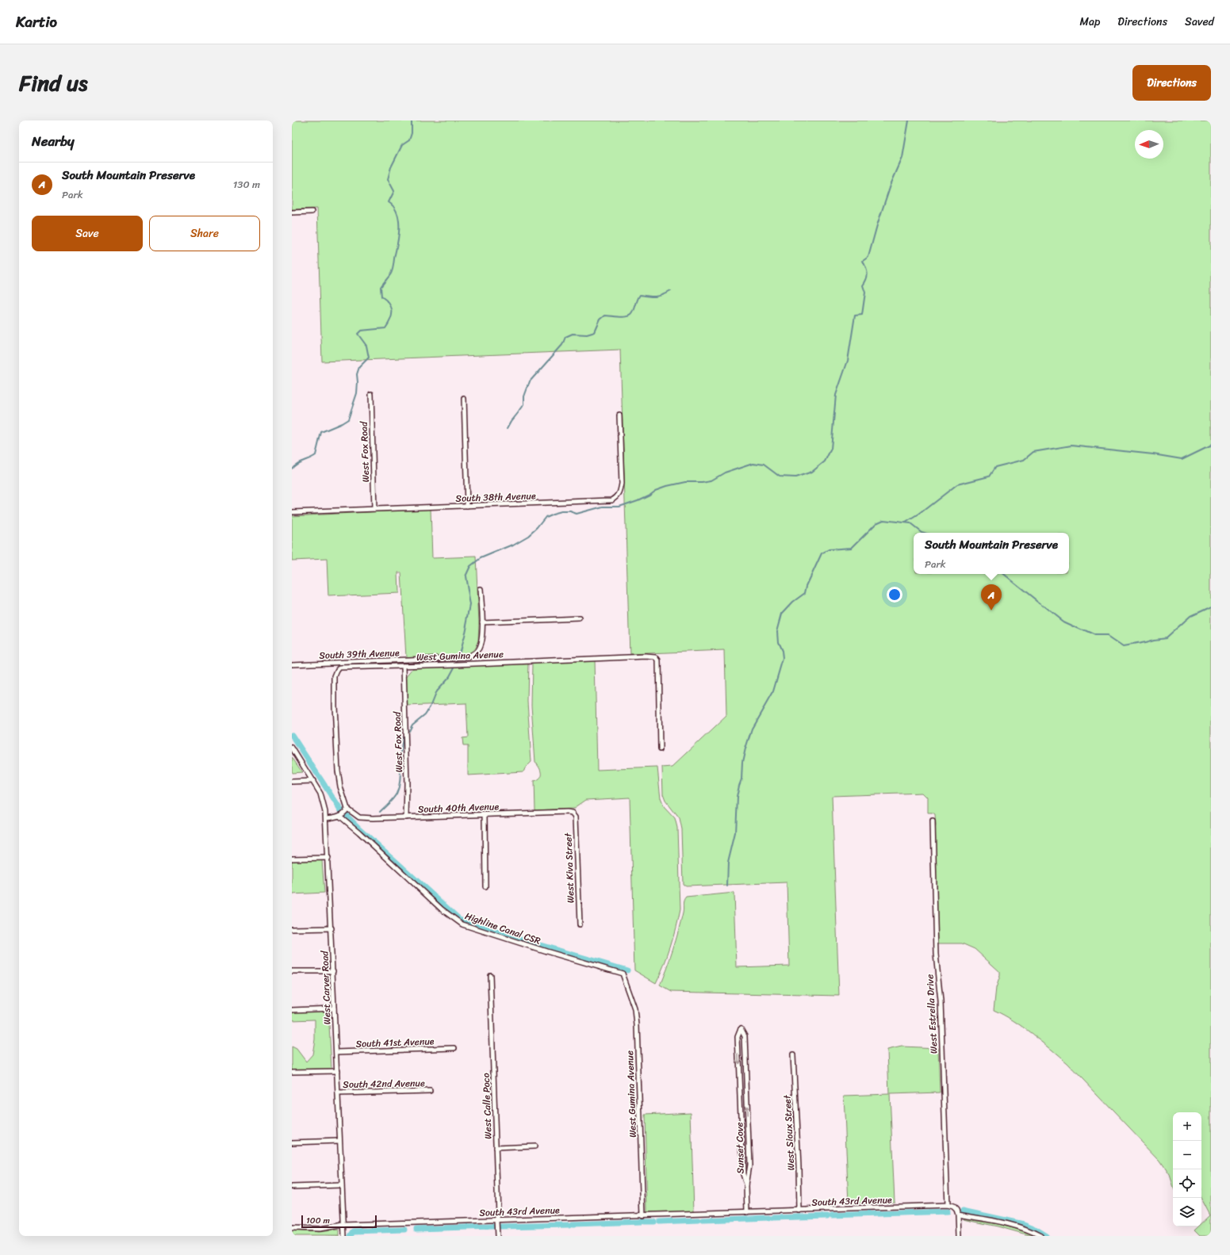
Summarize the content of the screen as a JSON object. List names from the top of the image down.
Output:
{
  "streets": {
    "street": [
      "West Fox Road",
      "South 38th Avenue",
      "South 39th Avenue",
      "West Gumina Avenue",
      "South 40th Avenue",
      "West Kiva Street",
      "Highline Canal CSR",
      "West Carver Road",
      "West Estrella Drive",
      "South 41st Avenue",
      "South 42nd Avenue",
      "West Calle Poco",
      "West Sioux Street",
      "Sunset Cove",
      "South 43rd Avenue"
    ]
  },
  "crossings": [
    ["West Fox Road", "South 38th Avenue"],
    ["West Fox Road", "West Gumina Avenue"],
    ["West Fox Road", "South 40th Avenue"],
    ["West Gumina Avenue", "South 40th Avenue"],
    ["West Gumina Avenue", "Highline Canal CSR"],
    ["West Gumina Avenue", "South 43rd Avenue"],
    ["South 40th Avenue", "West Kiva Street"],
    ["West Carver Road", "South 41st Avenue"],
    ["West Carver Road", "South 42nd Avenue"],
    ["West Carver Road", "South 43rd Avenue"],
    ["West Estrella Drive", "South 43rd Avenue"],
    ["West Calle Poco", "South 43rd Avenue"],
    ["West Sioux Street", "South 43rd Avenue"]
  ],
  "scale_bar": "100 m",
  "north": "left",
  "page": {
    "header": "Kartio",
    "nav": ["Map", "Directions", "Saved"],
    "title": "Find us",
    "buttons": [
      "Directions",
      ["Save", "Share"]
    ],
    "heading": "Nearby",
    "list": [
      {
        "mark": "A",
        "name": "South Mountain Preserve",
        "note": "Park",
        "value": "130 m"
      }
    ],
    "popup": ["South Mountain Preserve", "Park"],
    "pins": "A",
    "map_buttons": ["+", "−"],
    "scale": "100 m"
  }
}
